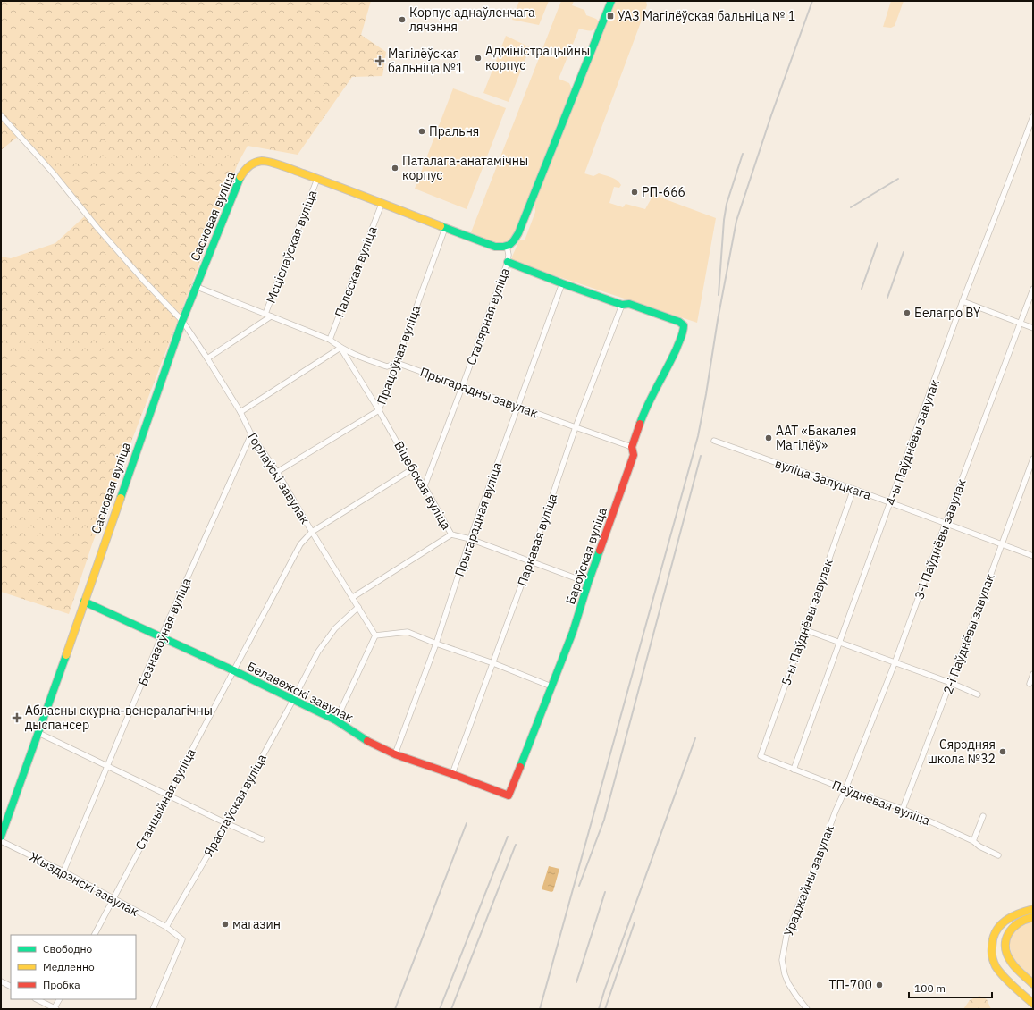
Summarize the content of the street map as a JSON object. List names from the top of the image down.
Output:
{
  "streets": {
    "main road": ["Сасновая вуліца", "Бароўская вуліца", "Белавежскі завулак"],
    "street": [
      "Мсціслаўская вуліца",
      "Палеская вуліца",
      "Сталярная вуліца",
      "Працоўная вуліца",
      "Прыгарадны завулак",
      "4-ы Паўднёвы завулак",
      "Горлаўскі завулак",
      "вуліца Залуцкага",
      "Віцебская вуліца",
      "Прыгарадная вуліца",
      "3-і Паўднёвы завулак",
      "Паркавая вуліца",
      "5-ы Паўднёвы завулак",
      "Безназоўная вуліца",
      "2-і Паўднёвы завулак",
      "Станцыйная вуліца",
      "Паўднёвая вуліца",
      "Яраслаўская вуліца",
      "Ураджайны завулак",
      "Жыздрэнскі завулак"
    ]
  },
  "crossings": [
    ["Сасновая вуліца", "Мсціслаўская вуліца"],
    ["Сасновая вуліца", "Горлаўскі завулак"],
    ["Сасновая вуліца", "Белавежскі завулак"],
    ["Палеская вуліца", "Прыгарадны завулак"],
    ["Сталярная вуліца", "Прыгарадны завулак"],
    ["Сталярная вуліца", "Віцебская вуліца"],
    ["Працоўная вуліца", "Прыгарадны завулак"],
    ["Працоўная вуліца", "Горлаўскі завулак"],
    ["Працоўная вуліца", "Віцебская вуліца"],
    ["Прыгарадны завулак", "Віцебская вуліца"],
    ["Прыгарадны завулак", "Прыгарадная вуліца"],
    ["Прыгарадны завулак", "Паркавая вуліца"],
    ["Прыгарадны завулак", "Бароўская вуліца"],
    ["4-ы Паўднёвы завулак", "вуліца Залуцкага"],
    ["4-ы Паўднёвы завулак", "Паўднёвая вуліца"],
    ["Горлаўскі завулак", "Безназоўная вуліца"],
    ["Горлаўскі завулак", "Станцыйная вуліца"],
    ["Горлаўскі завулак", "Яраслаўская вуліца"],
    ["вуліца Залуцкага", "3-і Паўднёвы завулак"],
    ["вуліца Залуцкага", "5-ы Паўднёвы завулак"],
    ["вуліца Залуцкага", "2-і Паўднёвы завулак"],
    ["Віцебская вуліца", "Прыгарадная вуліца"],
    ["Віцебская вуліца", "Паркавая вуліца"],
    ["Віцебская вуліца", "Бароўская вуліца"],
    ["Прыгарадная вуліца", "Белавежскі завулак"],
    ["3-і Паўднёвы завулак", "Паўднёвая вуліца"],
    ["3-і Паўднёвы завулак", "Ураджайны завулак"],
    ["Паркавая вуліца", "Бароўская вуліца"],
    ["Паркавая вуліца", "Белавежскі завулак"],
    ["Бароўская вуліца", "Белавежскі завулак"],
    ["5-ы Паўднёвы завулак", "Паўднёвая вуліца"],
    ["Безназоўная вуліца", "Белавежскі завулак"],
    ["Безназоўная вуліца", "Жыздрэнскі завулак"],
    ["2-і Паўднёвы завулак", "Паўднёвая вуліца"],
    ["Белавежскі завулак", "Станцыйная вуліца"],
    ["Белавежскі завулак", "Яраслаўская вуліца"],
    ["Станцыйная вуліца", "Жыздрэнскі завулак"],
    ["Паўднёвая вуліца", "Ураджайны завулак"],
    ["Яраслаўская вуліца", "Жыздрэнскі завулак"]
  ],
  "places": {
    "transit": ["УАЗ Магілёўская бальніца № 1"],
    "other": [
      "Корпус аднаўленчага лячэння",
      "Адміністрацыйны корпус",
      "Пральня",
      "Паталага-анатамічны корпус",
      "РП-666",
      "Белагро BY",
      "ААТ «Бакалея Магілёў»",
      "Сярэдняя школа №32",
      "магазин",
      "ТП-700"
    ],
    "health": ["Магілёўская бальніца №1", "Абласны скурна-венералагічны дыспансер"]
  },
  "legend": ["Свободно", "Медленно", "Пробка"],
  "scale_bar": "100 m"
}
